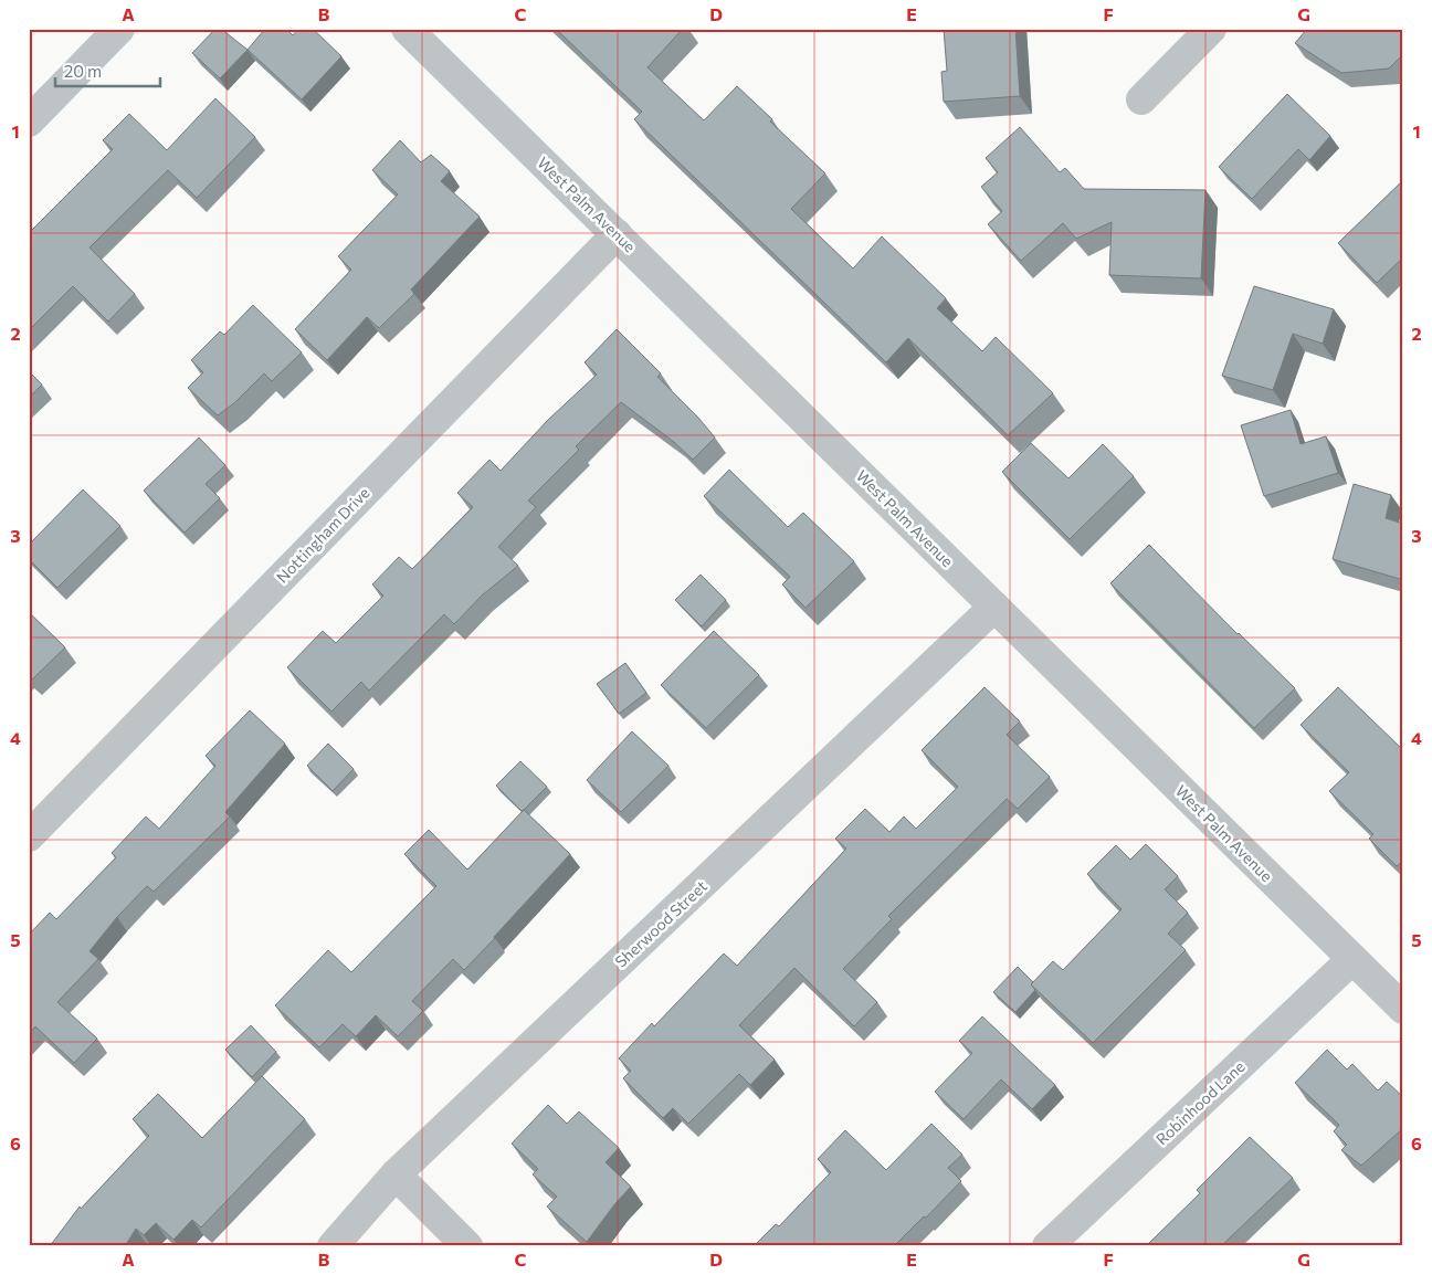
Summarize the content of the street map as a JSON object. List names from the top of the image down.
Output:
{
  "streets": {
    "street": [
      "West Palm Avenue",
      "Nottingham Drive",
      "Sherwood Street",
      "Robinhood Lane"
    ]
  },
  "crossings": [
    ["West Palm Avenue", "Nottingham Drive"],
    ["West Palm Avenue", "Sherwood Street"],
    ["West Palm Avenue", "Robinhood Lane"]
  ],
  "scale_bar": "20 m",
  "grid": {
    "columns": [
      "A",
      "B",
      "C",
      "D",
      "E",
      "F",
      "G"
    ],
    "rows": [
      "1",
      "2",
      "3",
      "4",
      "5",
      "6"
    ]
  }
}
